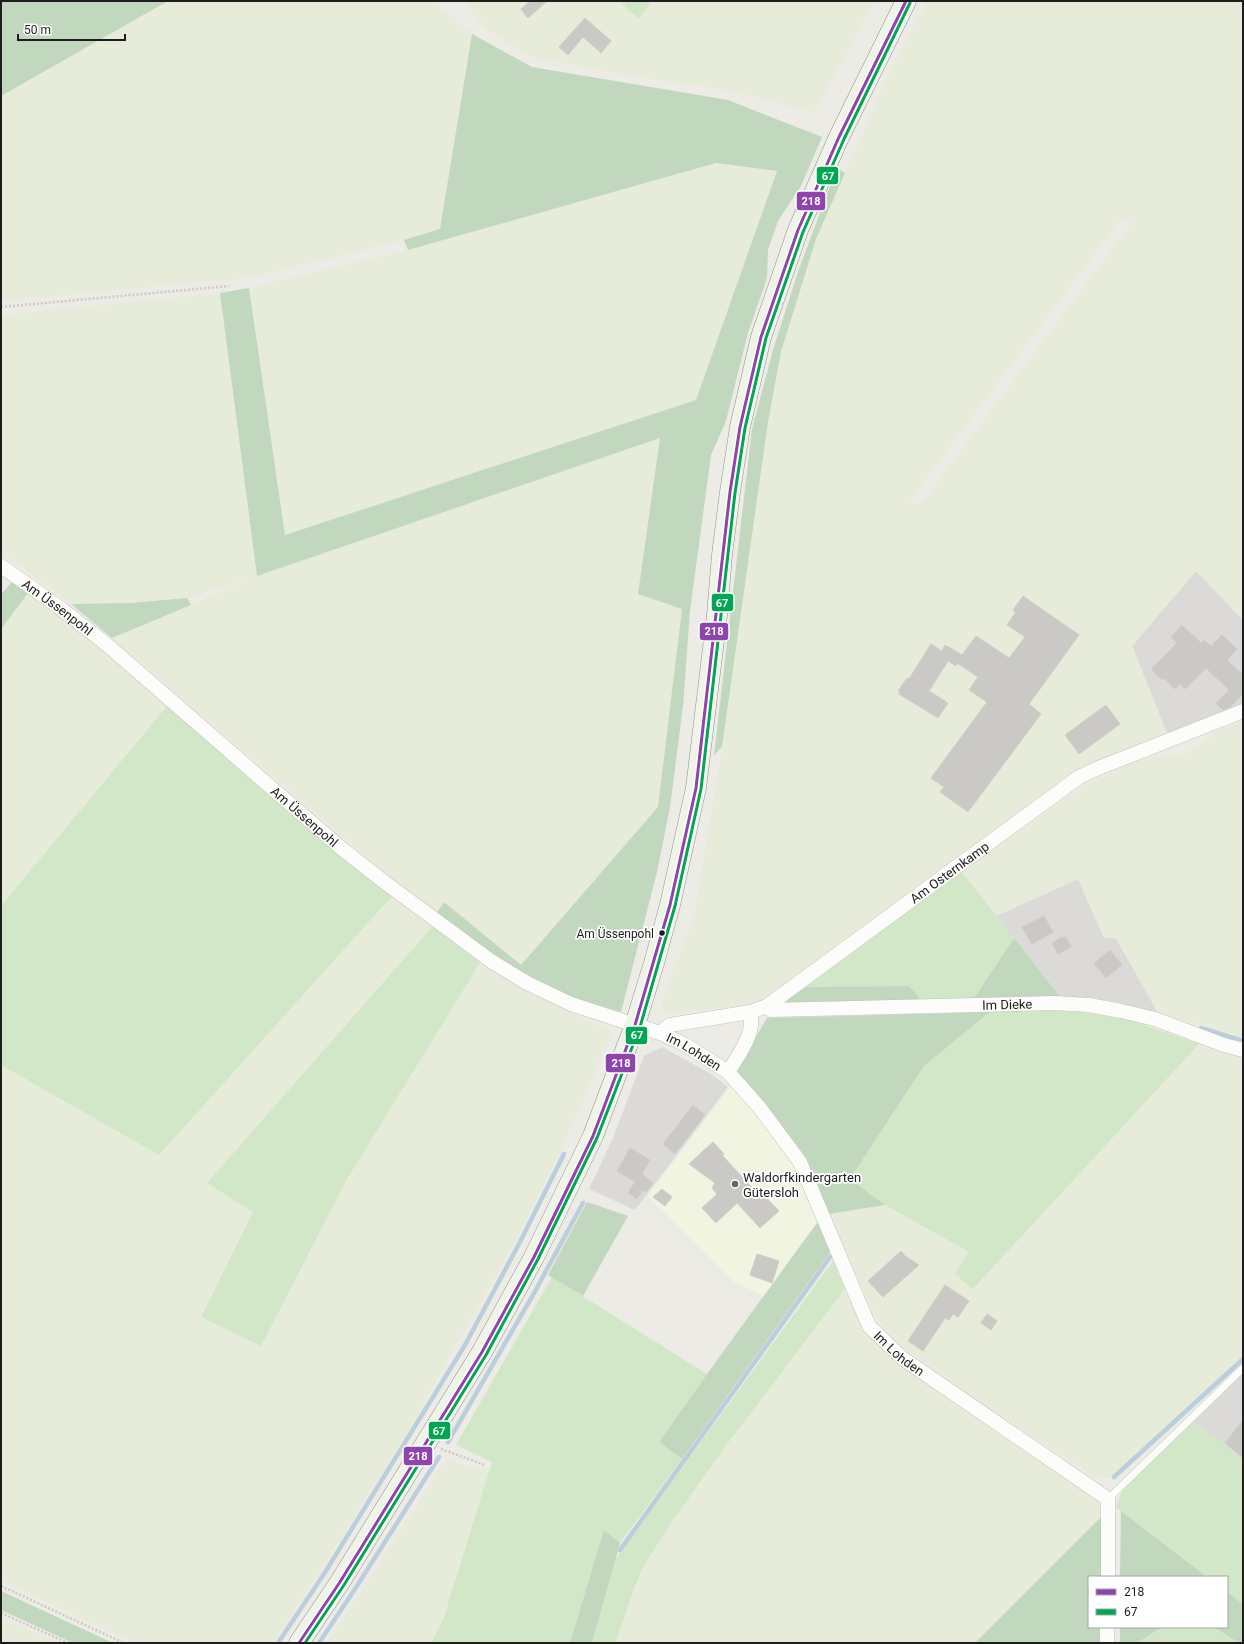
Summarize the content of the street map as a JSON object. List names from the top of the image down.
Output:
{
  "streets": {
    "street": [
      "Am Üssenpohl",
      "Am Osternkamp",
      "Im Dieke",
      "Im Lohden"
    ]
  },
  "crossings": [
    ["Am Üssenpohl", "Im Lohden"],
    ["Am Osternkamp", "Im Dieke"],
    ["Am Osternkamp", "Im Lohden"]
  ],
  "places": ["Am Üssenpohl", "Waldorfkindergarten Gütersloh"],
  "lines": ["transit line 218", "transit line 67"],
  "legend": ["218", "67"],
  "scale_bar": "50 m"
}
